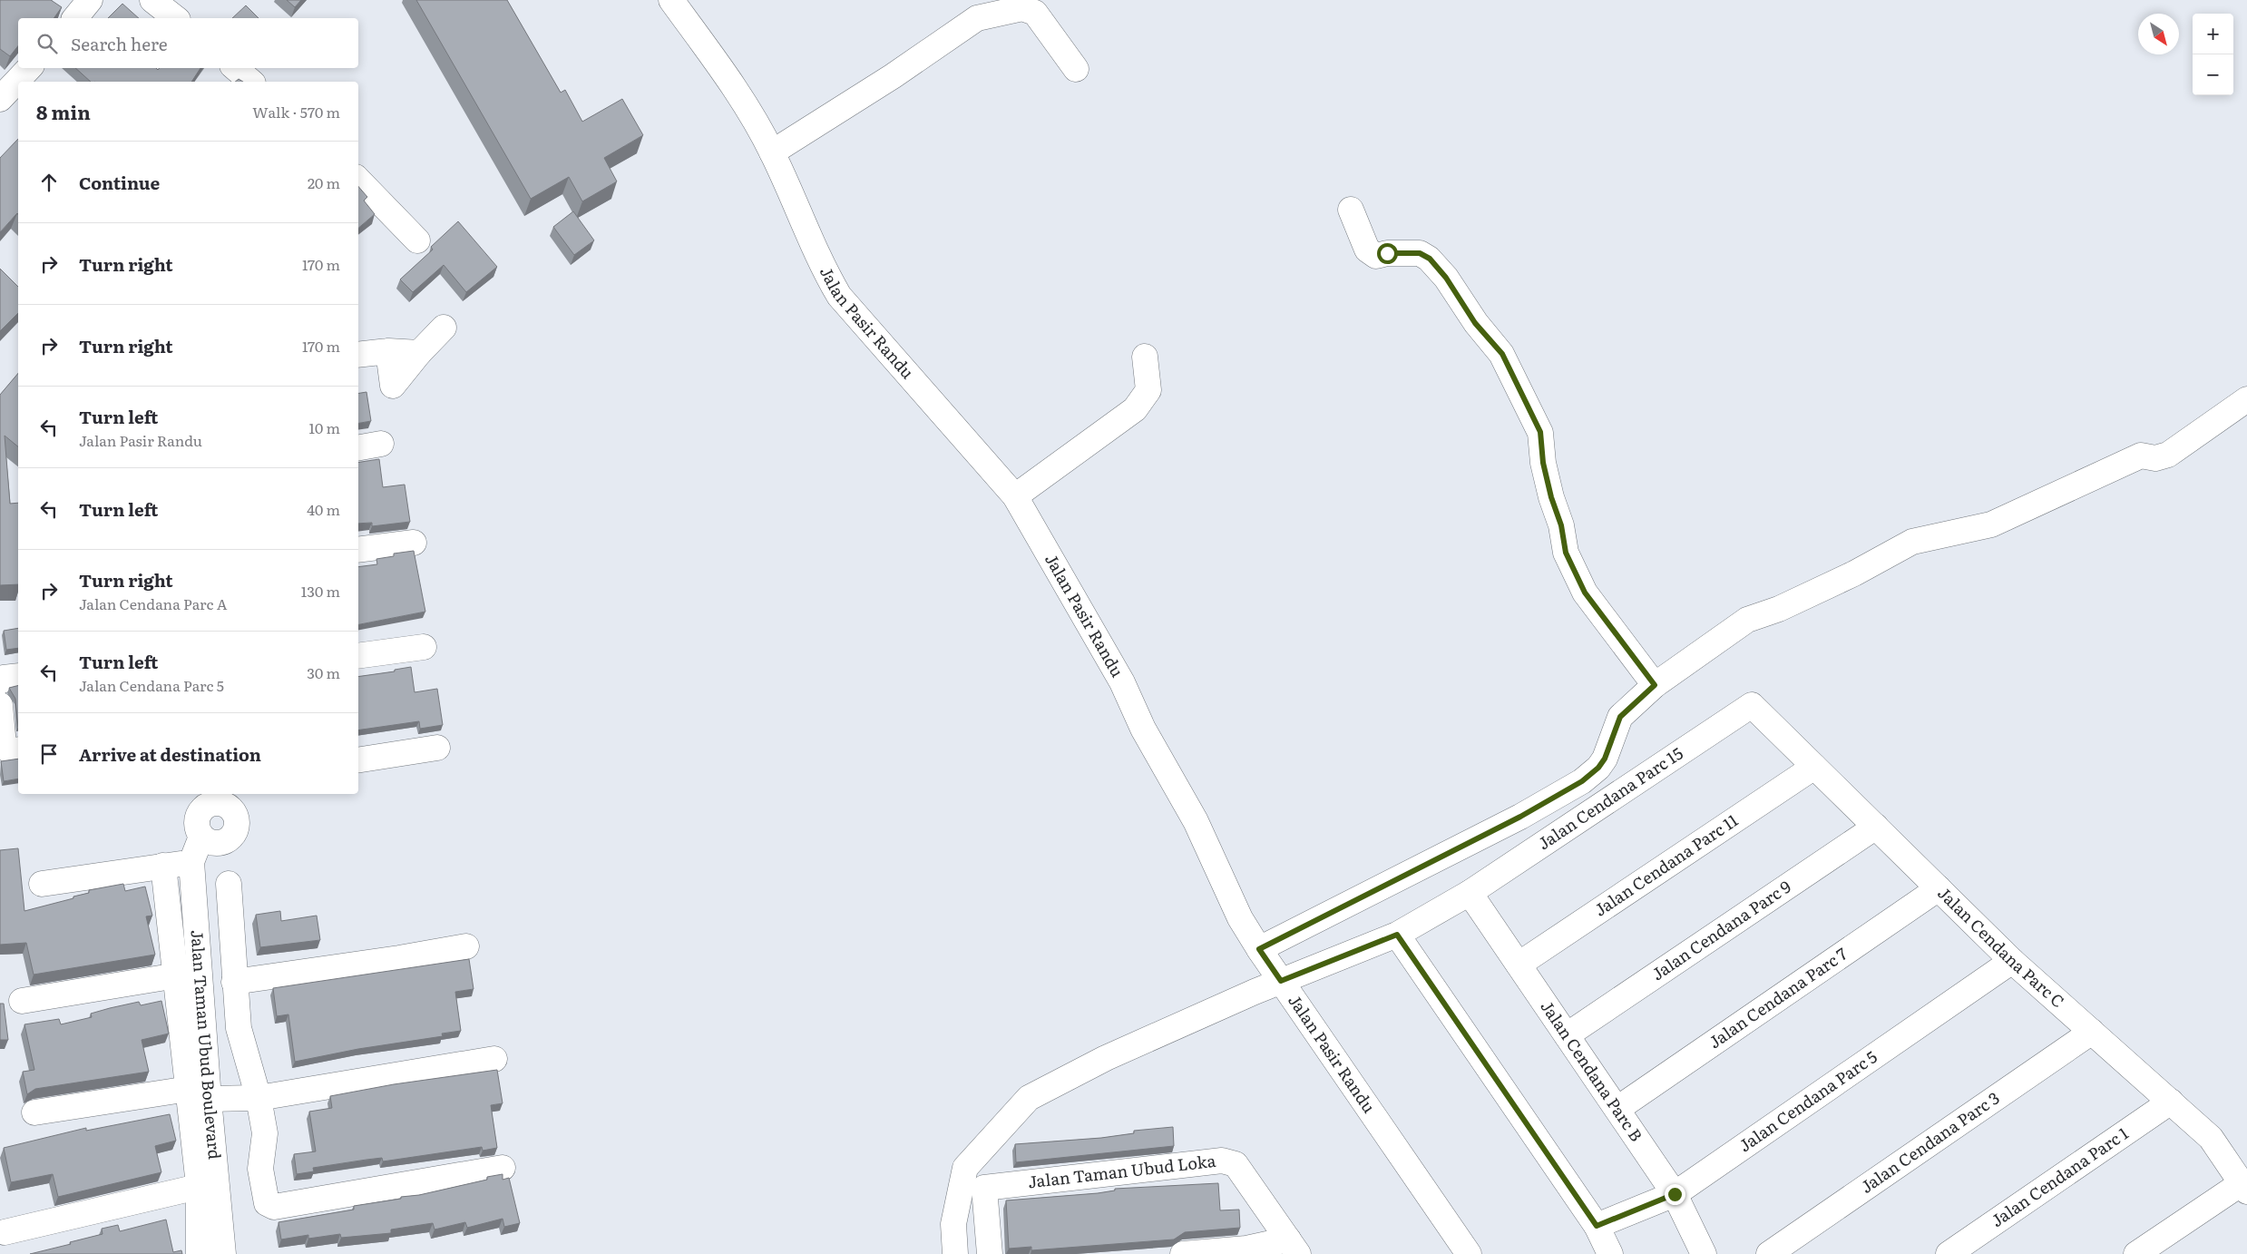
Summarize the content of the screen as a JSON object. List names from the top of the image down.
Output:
{
  "streets": {
    "street": [
      "Jalan Pasir Randu",
      "Jalan Cendana Parc 15",
      "Jalan Cendana Parc 11",
      "Jalan Cendana Parc 9",
      "Jalan Cendana Parc C",
      "Jalan Cendana Parc 7",
      "Jalan Taman Ubud Boulevard",
      "Jalan Cendana Parc B",
      "Jalan Cendana Parc 5",
      "Jalan Cendana Parc 3",
      "Jalan Taman Ubud Loka",
      "Jalan Cendana Parc 1"
    ]
  },
  "crossings": [
    ["Jalan Pasir Randu", "Jalan Cendana Parc 15"],
    ["Jalan Cendana Parc 15", "Jalan Cendana Parc C"],
    ["Jalan Cendana Parc 15", "Jalan Cendana Parc B"],
    ["Jalan Cendana Parc 11", "Jalan Cendana Parc C"],
    ["Jalan Cendana Parc 11", "Jalan Cendana Parc B"],
    ["Jalan Cendana Parc 9", "Jalan Cendana Parc C"],
    ["Jalan Cendana Parc 9", "Jalan Cendana Parc B"],
    ["Jalan Cendana Parc C", "Jalan Cendana Parc 7"],
    ["Jalan Cendana Parc C", "Jalan Cendana Parc 5"],
    ["Jalan Cendana Parc C", "Jalan Cendana Parc 3"],
    ["Jalan Cendana Parc C", "Jalan Cendana Parc 1"],
    ["Jalan Cendana Parc 7", "Jalan Cendana Parc B"],
    ["Jalan Cendana Parc B", "Jalan Cendana Parc 5"]
  ],
  "north": "bottom right",
  "page": {
    "map_buttons": ["+", "−"],
    "search": "Search here",
    "heading": ["8 min", "Walk · 570 m"],
    "list": [
      ["Continue", "20 m"],
      ["Turn right", "170 m"],
      ["Turn right", "170 m"],
      ["Turn left", "Jalan Pasir Randu", "10 m"],
      ["Turn left", "40 m"],
      ["Turn right", "Jalan Cendana Parc A", "130 m"],
      ["Turn left", "Jalan Cendana Parc 5", "30 m"],
      "Arrive at destination"
    ]
  }
}
